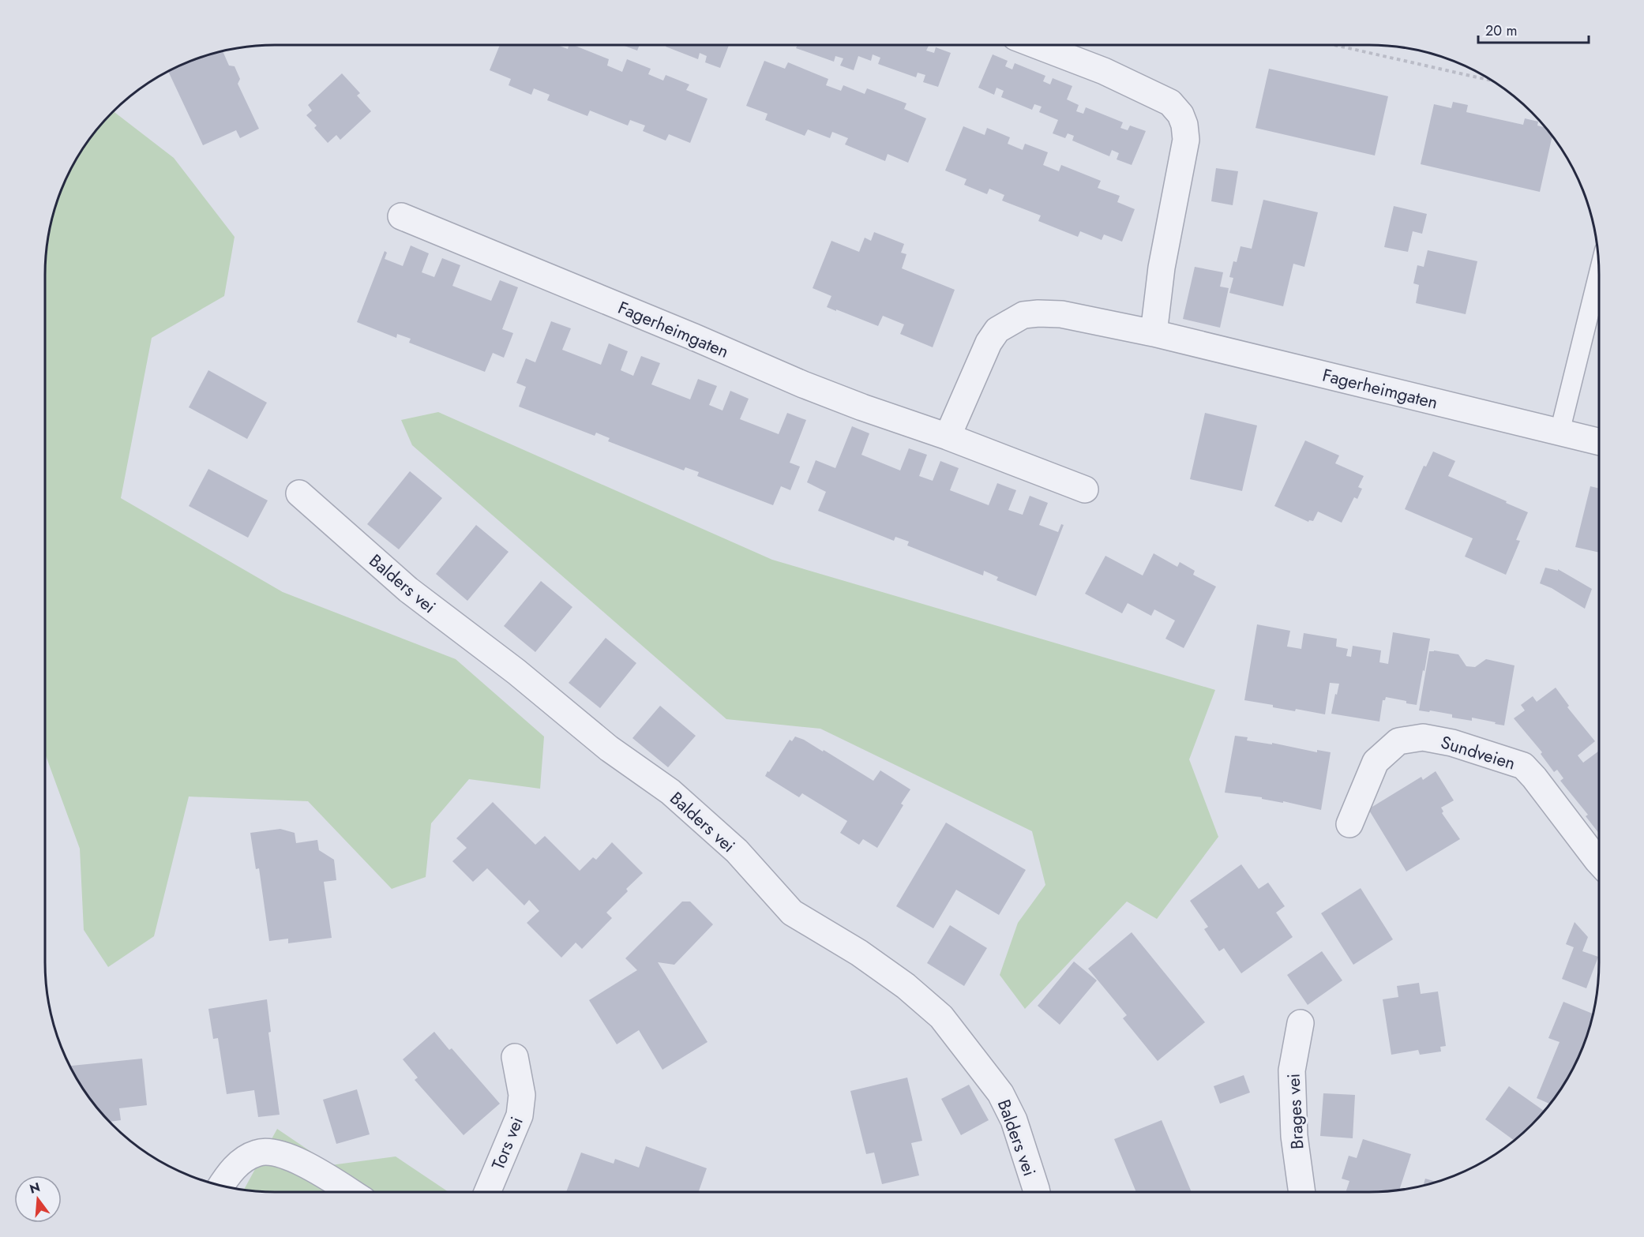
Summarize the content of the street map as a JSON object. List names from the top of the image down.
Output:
{
  "streets": {
    "street": [
      "Fagerheimgaten",
      "Balders vei",
      "Sundveien",
      "Brages vei",
      "Tors vei"
    ]
  },
  "scale_bar": "20 m",
  "north": "top"
}
